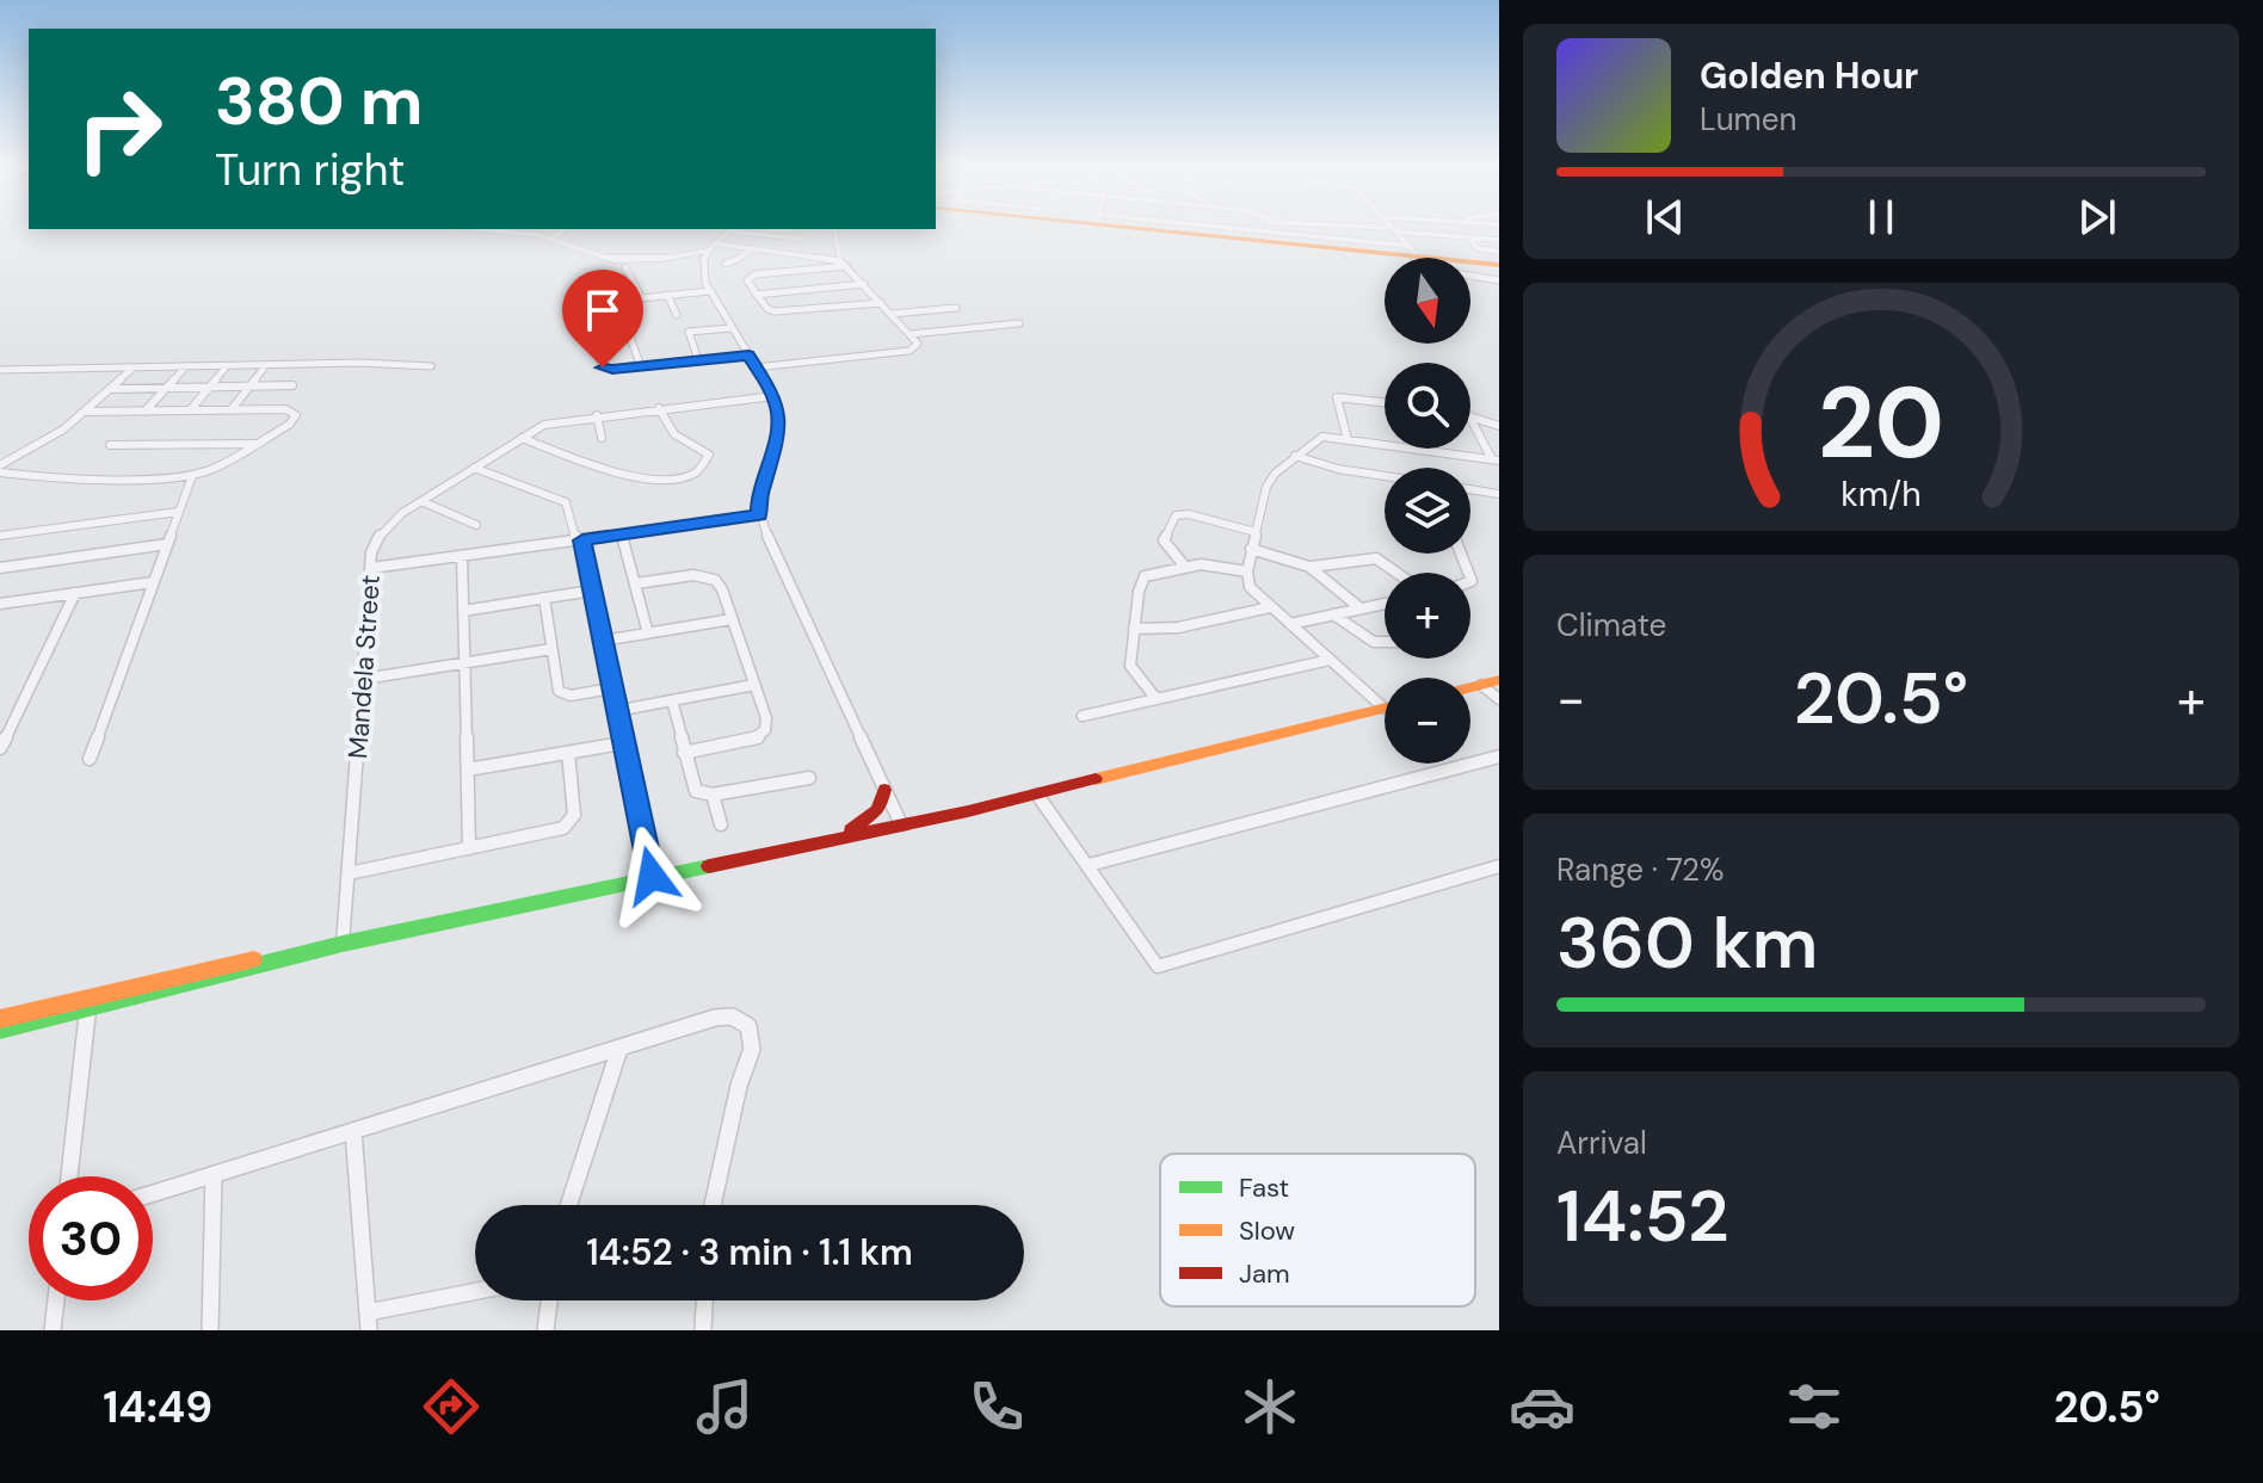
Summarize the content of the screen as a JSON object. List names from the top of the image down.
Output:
{
  "streets": {
    "street": ["Mandela Street"]
  },
  "legend": ["Fast", "Slow", "Jam"],
  "north": "bottom",
  "page": {
    "turn": ["380 m", "Turn right"],
    "song": ["Golden Hour", "Lumen"],
    "map_buttons": ["+", "−"],
    "tile": [
      "Climate",
      ["Range · 72%", "360 km"],
      ["Arrival", "14:52"]
    ],
    "heat": ["−", "20.5°", "+"],
    "limit": "30",
    "trip": "14:52 · 3 min · 1.1 km",
    "tabs": ["14:49", "20.5°"],
    "gauge": ["20", "km/h"]
  }
}
